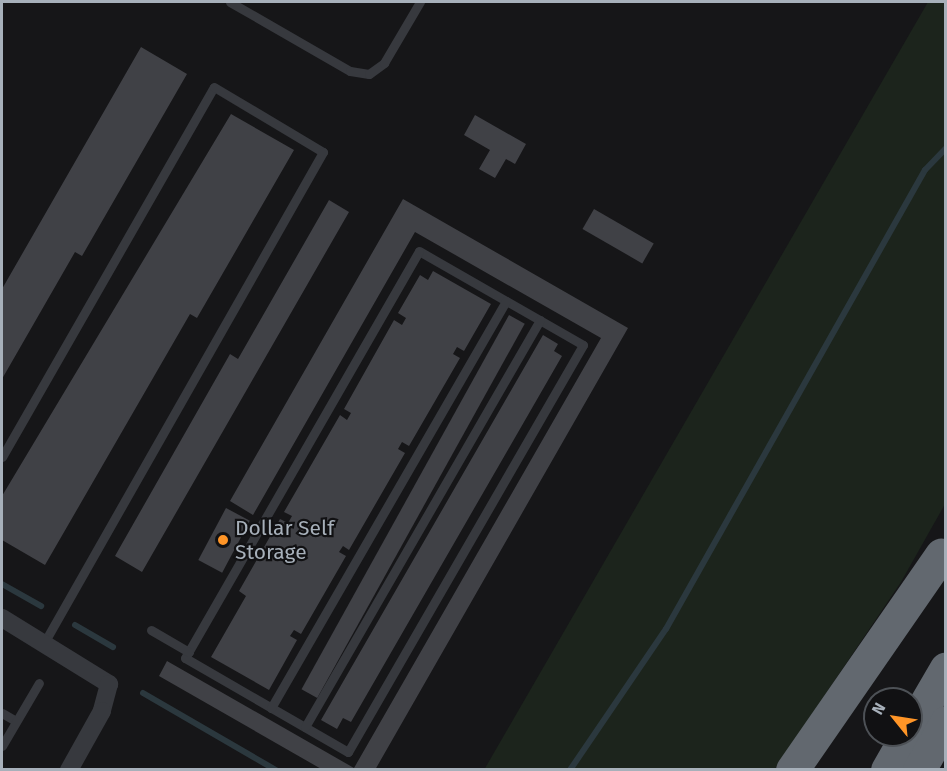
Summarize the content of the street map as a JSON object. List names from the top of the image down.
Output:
{
  "places": ["Dollar Self Storage"],
  "north": "top left"
}
